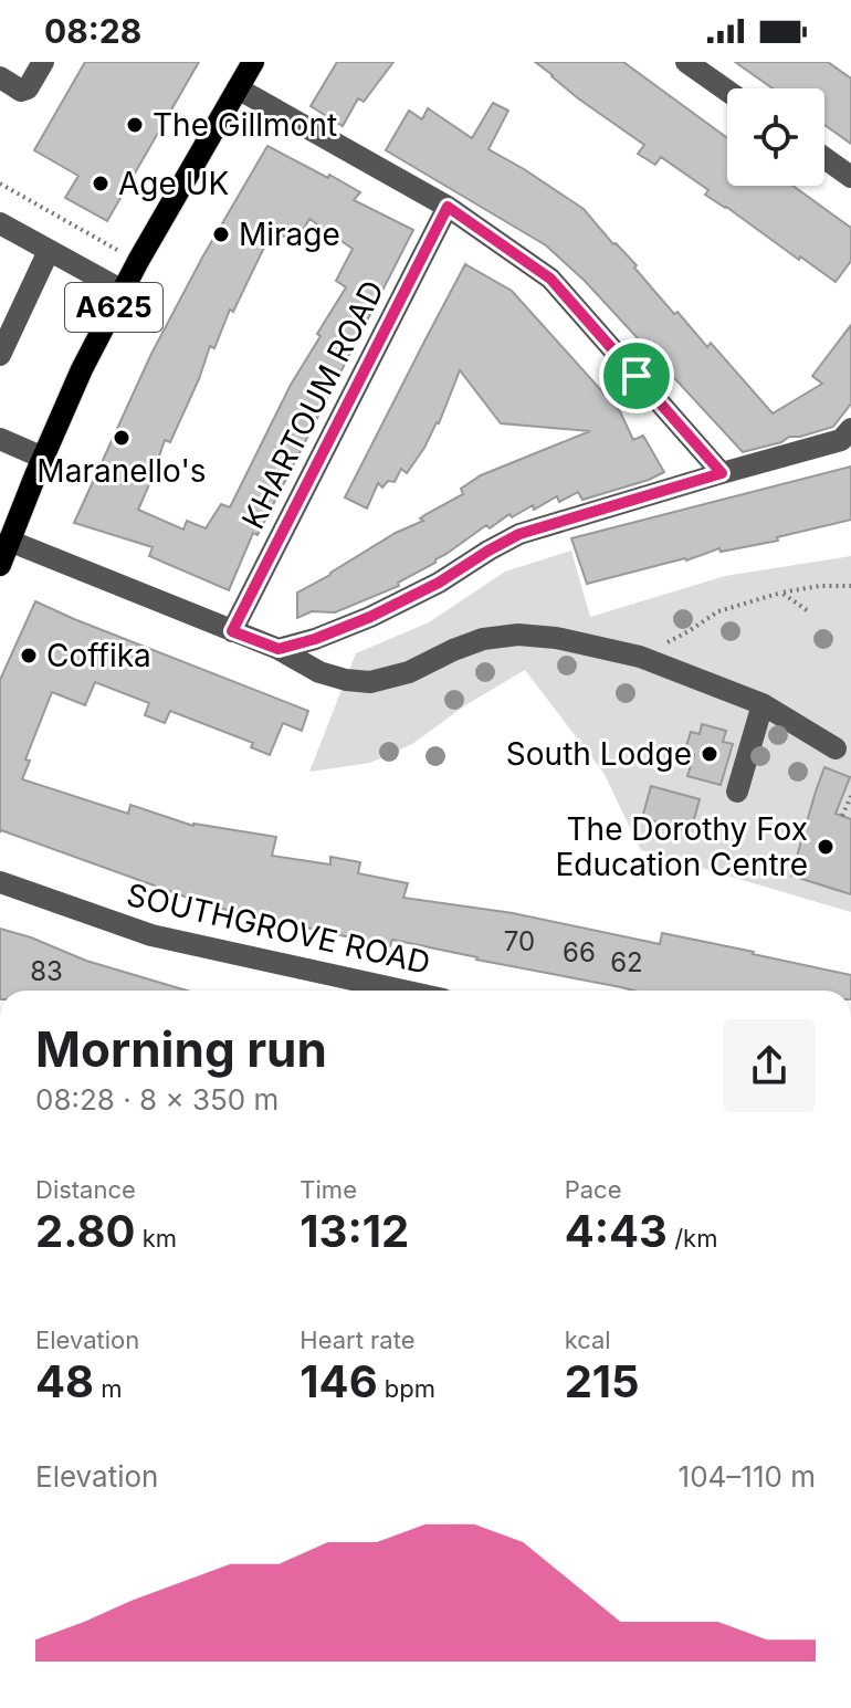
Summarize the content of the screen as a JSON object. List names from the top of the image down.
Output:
{
  "streets": {
    "main road": ["A625"],
    "street": ["KHARTOUM ROAD", "SOUTHGROVE ROAD"]
  },
  "places": [
    "The Gillmont",
    "Age UK",
    "Mirage",
    "Maranello's",
    "Coffika",
    "South Lodge",
    "The Dorothy Fox Education Centre"
  ],
  "house_numbers": [
    "70",
    "66",
    "62",
    "83"
  ],
  "page": {
    "status": "08:28",
    "heading": ["Morning run", "08:28 · 8 × 350 m"],
    "stats": [
      ["Distance", "2.80 km"],
      ["Time", "13:12"],
      ["Pace", "4:43 /km"],
      ["Elevation", "48 m"],
      ["Heart rate", "146 bpm"],
      ["kcal", "215"]
    ],
    "chart": ["Elevation", "104–110 m"]
  }
}
